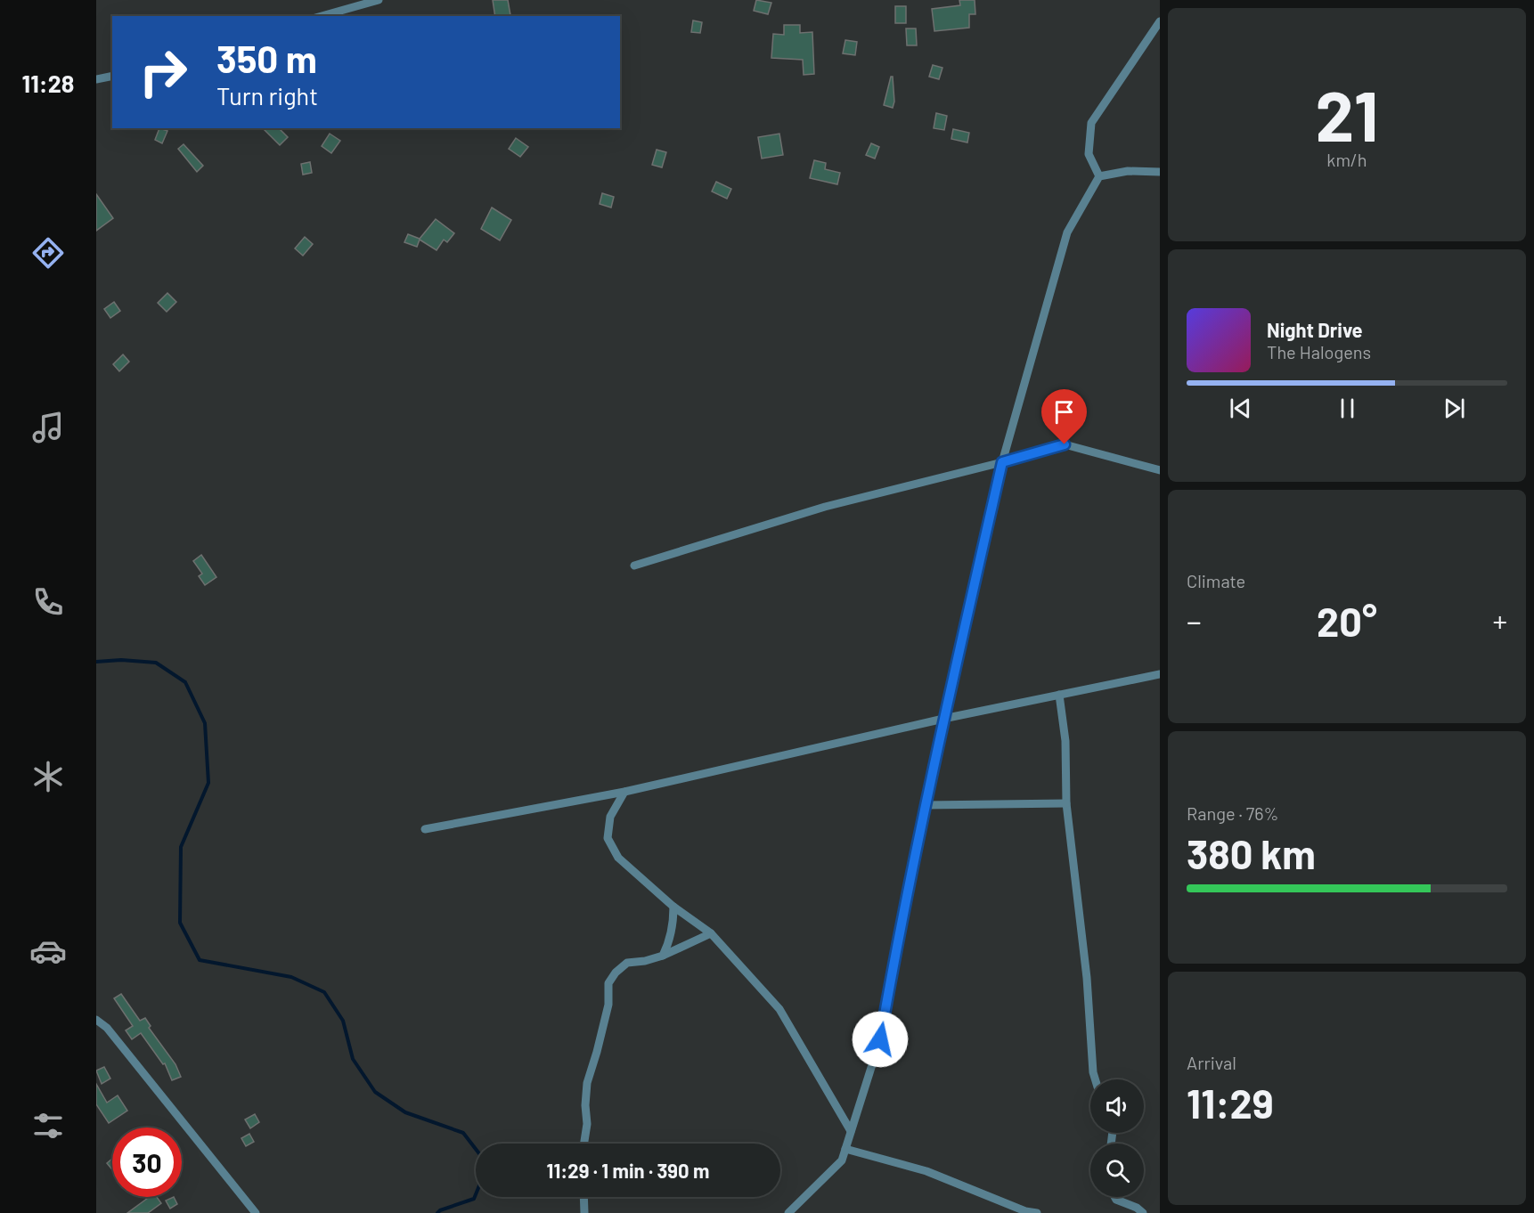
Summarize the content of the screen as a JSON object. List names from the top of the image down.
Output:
{
  "page": {
    "tabs": "11:28",
    "tile": [
      ["21", "km/h"],
      "Climate",
      ["Range · 76%", "380 km"],
      ["Arrival", "11:29"]
    ],
    "turn": ["350 m", "Turn right"],
    "song": ["Night Drive", "The Halogens"],
    "heat": ["−", "20°", "+"],
    "limit": "30",
    "trip": "11:29 · 1 min · 390 m"
  }
}
